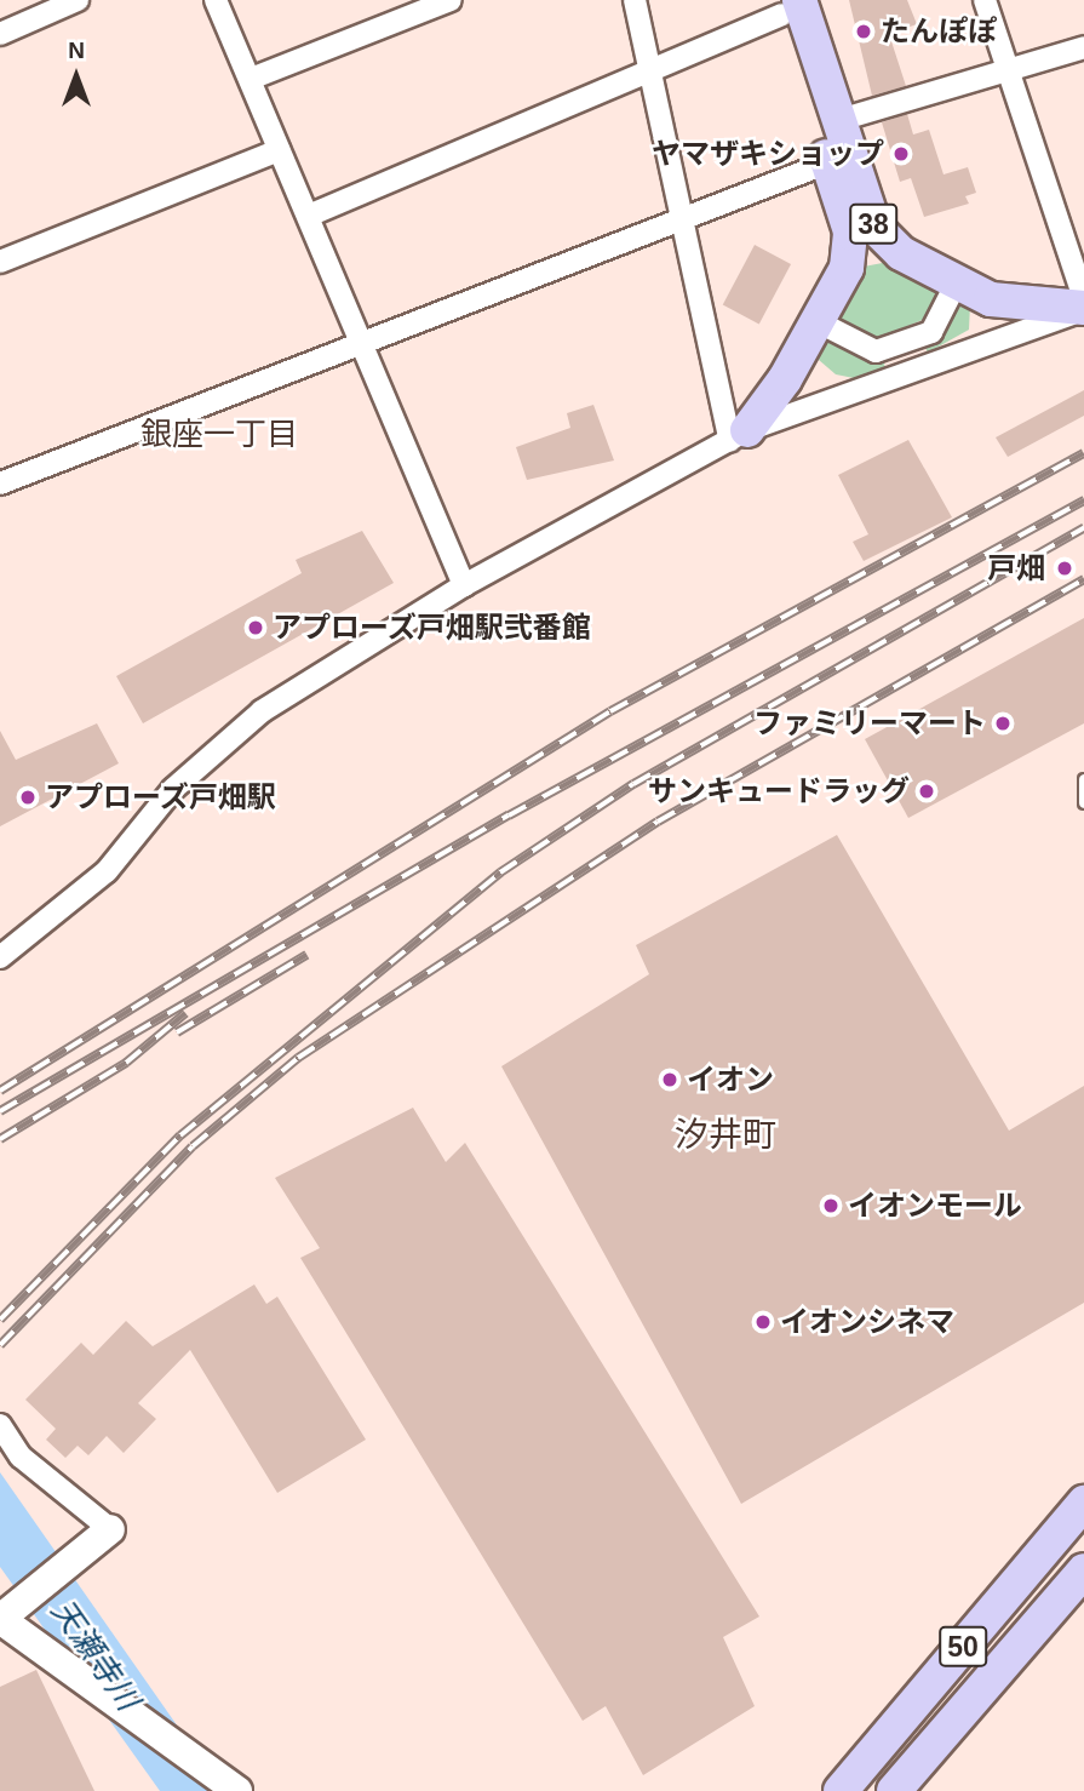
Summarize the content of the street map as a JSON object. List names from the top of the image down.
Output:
{
  "streets": {
    "main road": ["38", "50"]
  },
  "districts": ["銀座一丁目", "汐井町"],
  "water": ["天瀬寺川"],
  "places": [
    "たんぽぽ",
    "ヤマザキショップ",
    "戸畑",
    "アプローズ戸畑駅弐番館",
    "ファミリーマート",
    "サンキュードラッグ",
    "アプローズ戸畑駅",
    "イオン",
    "イオンモール",
    "イオンシネマ"
  ],
  "north": "top"
}
